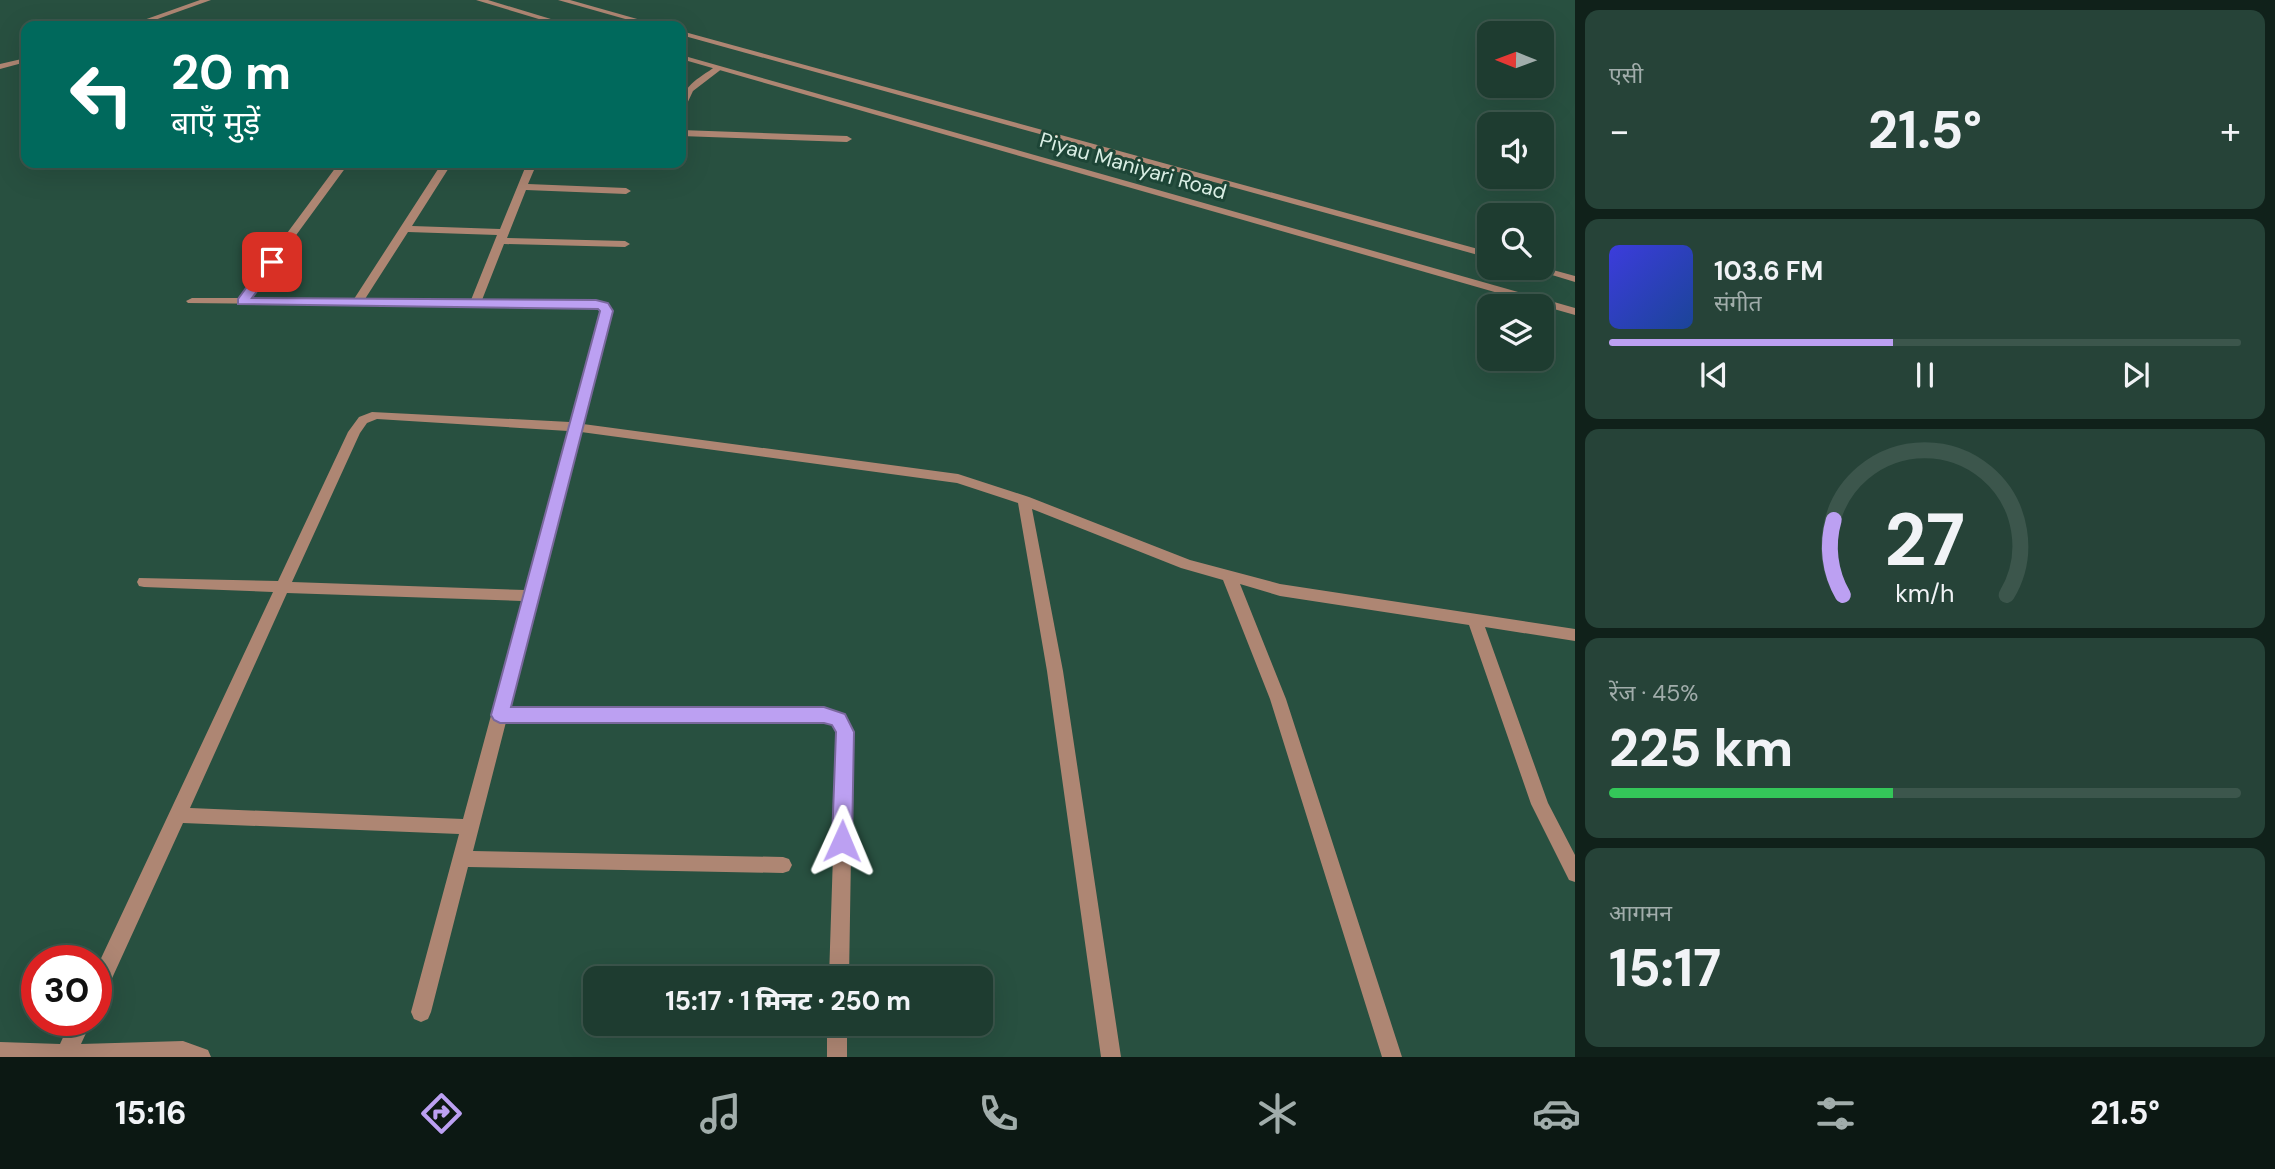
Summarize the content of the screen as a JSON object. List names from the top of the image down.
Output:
{
  "streets": {
    "street": ["Piyau Maniyari Road"]
  },
  "north": "left",
  "page": {
    "tile": [
      "एसी",
      ["रेंज · 45%", "225 km"],
      ["आगमन", "15:17"]
    ],
    "turn": ["20 m", "बाएँ मुड़ें"],
    "heat": ["−", "21.5°", "+"],
    "song": ["103.6 FM", "संगीत"],
    "limit": "30",
    "trip": "15:17 · 1 मिनट · 250 m",
    "tabs": ["15:16", "21.5°"],
    "gauge": ["27", "km/h"]
  }
}
